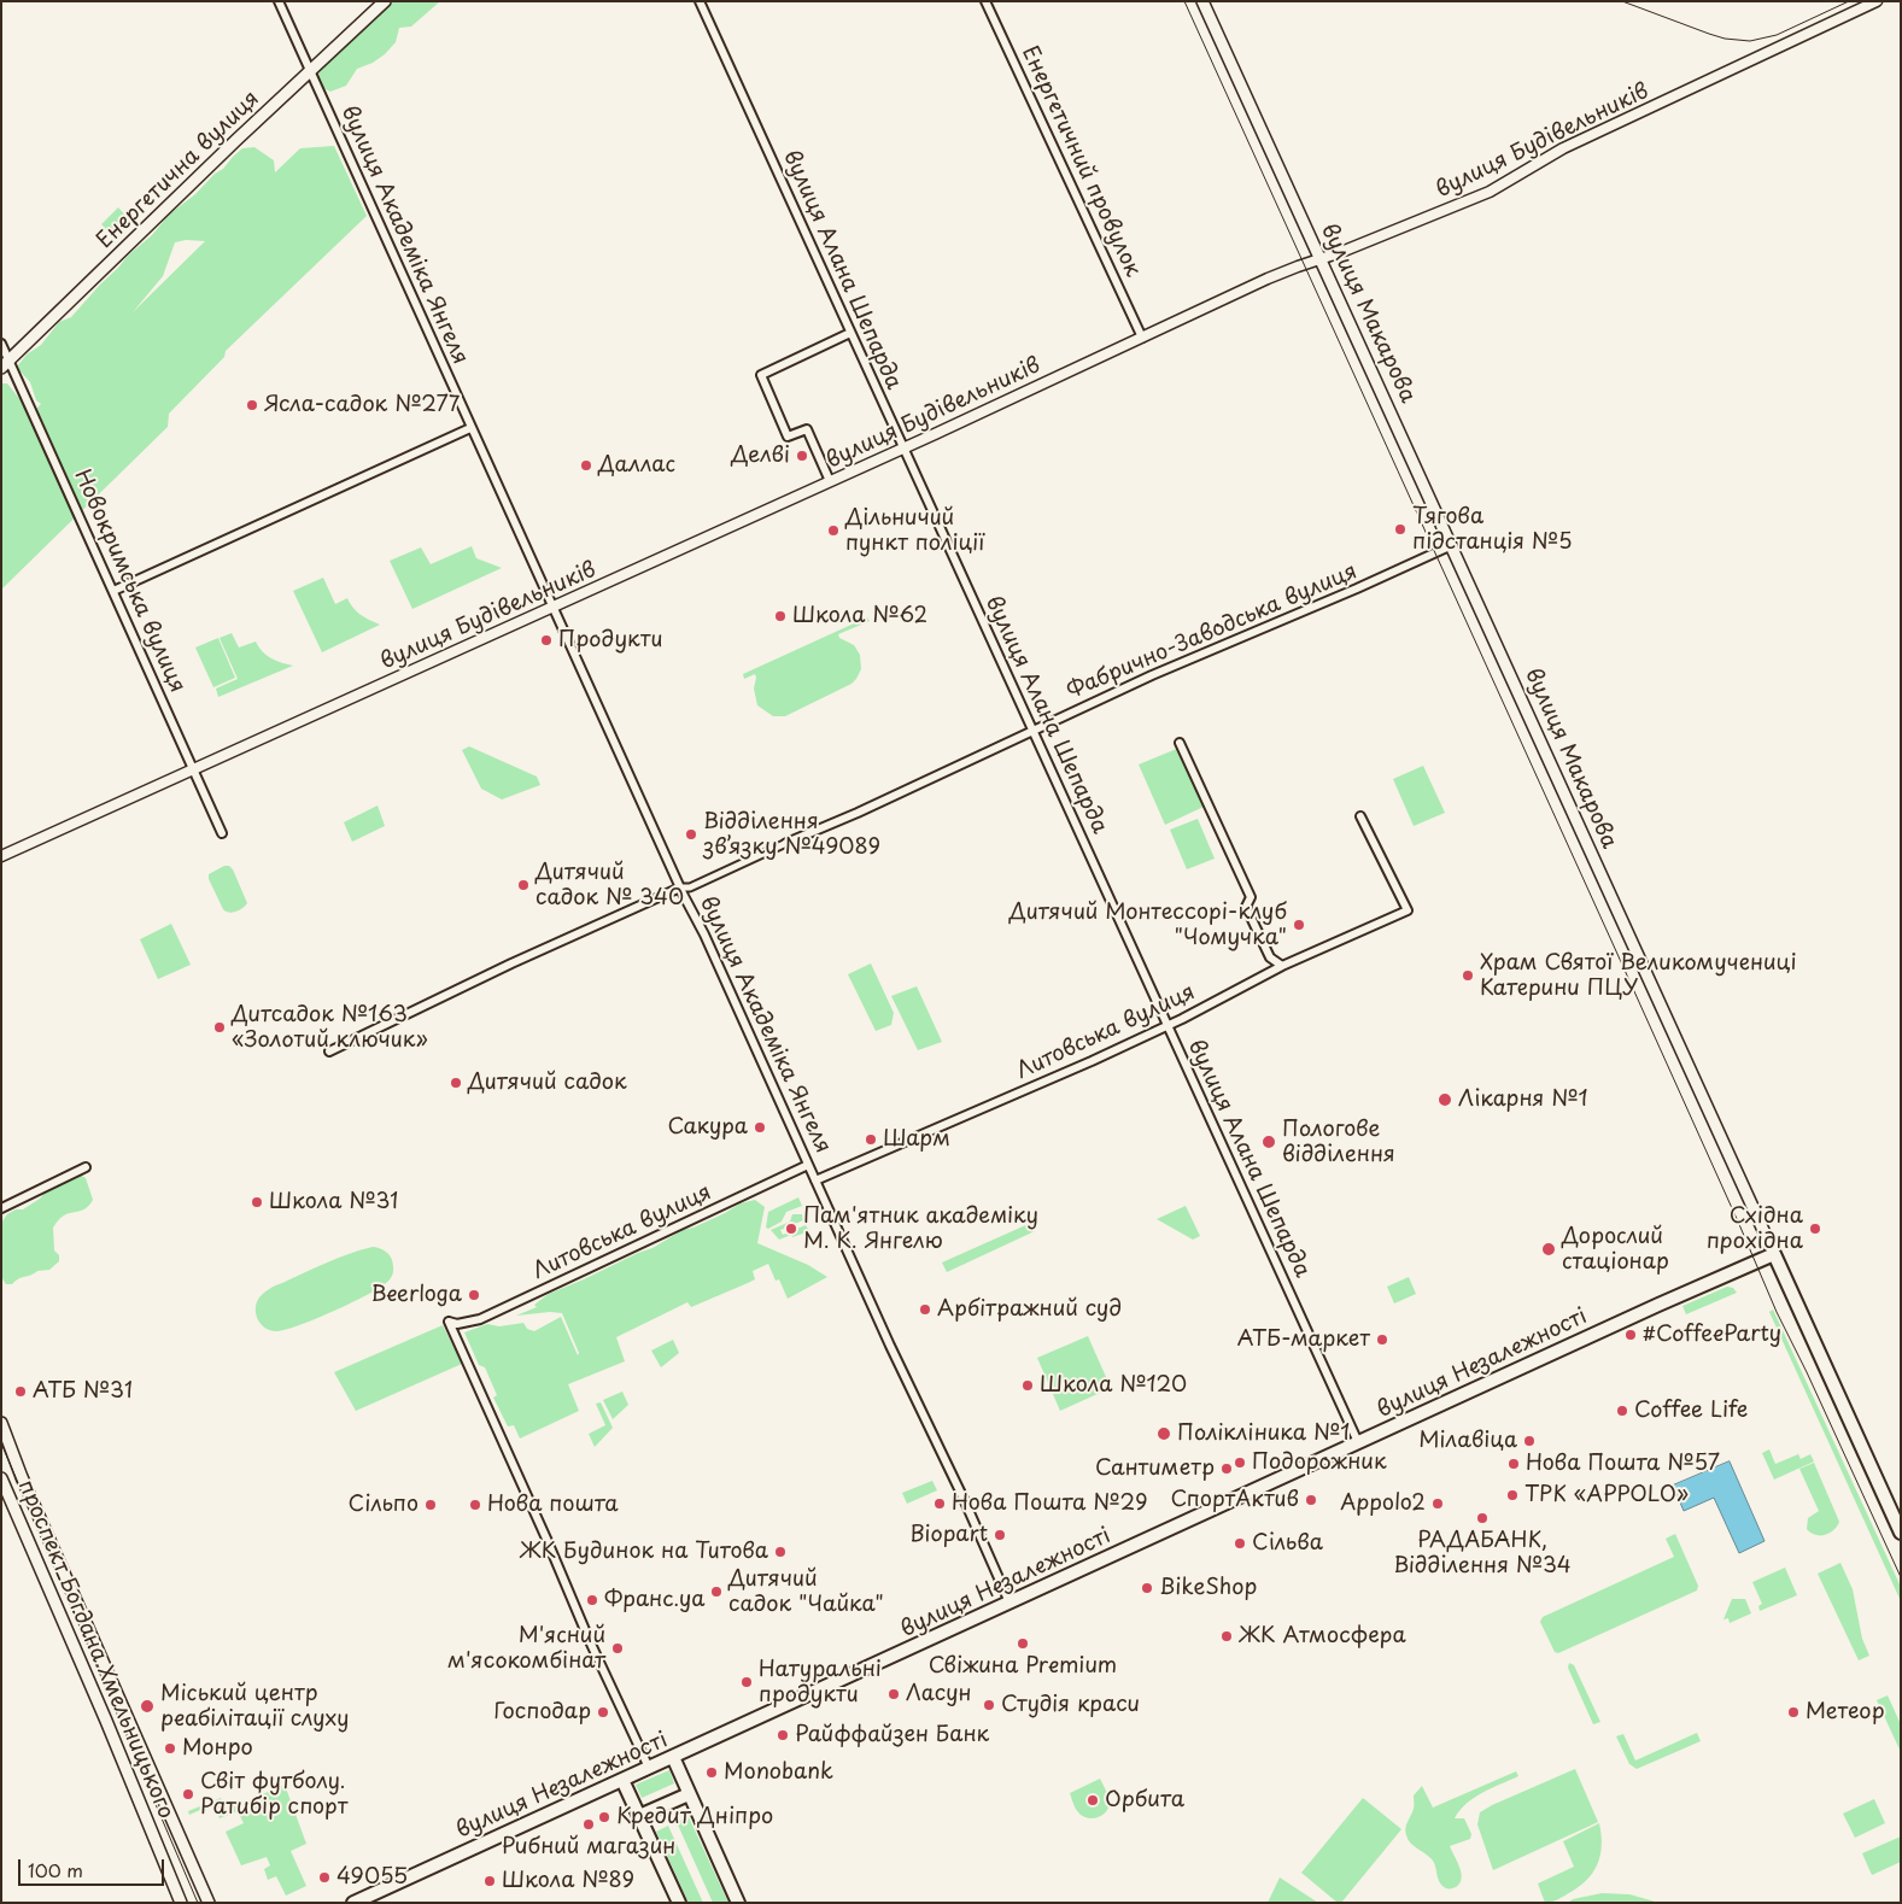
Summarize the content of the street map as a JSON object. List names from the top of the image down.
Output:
{
  "streets": {
    "main road": [
      "Енергетична вулиця",
      "вулиця Макарова",
      "вулиця Незалежності",
      "проспект Богдана Хмельницького"
    ],
    "street": [
      "вулиця Будівельників",
      "Енергетичний провулок",
      "вулиця Академіка Янгеля",
      "вулиця Алана Шепарда",
      "Новокримська вулиця",
      "Фабрично-Заводська вулиця",
      "Литовська вулиця"
    ]
  },
  "crossings": [
    ["вулиця Будівельників", "Енергетичний провулок"],
    ["вулиця Будівельників", "вулиця Академіка Янгеля"],
    ["вулиця Будівельників", "вулиця Алана Шепарда"],
    ["вулиця Будівельників", "вулиця Макарова"],
    ["вулиця Будівельників", "Новокримська вулиця"],
    ["Енергетична вулиця", "вулиця Академіка Янгеля"],
    ["Енергетична вулиця", "Новокримська вулиця"],
    ["вулиця Академіка Янгеля", "Фабрично-Заводська вулиця"],
    ["вулиця Академіка Янгеля", "Литовська вулиця"],
    ["вулиця Академіка Янгеля", "вулиця Незалежності"],
    ["вулиця Алана Шепарда", "Фабрично-Заводська вулиця"],
    ["вулиця Алана Шепарда", "Литовська вулиця"],
    ["вулиця Алана Шепарда", "вулиця Незалежності"],
    ["вулиця Макарова", "Фабрично-Заводська вулиця"],
    ["вулиця Макарова", "вулиця Незалежності"],
    ["Литовська вулиця", "вулиця Незалежності"]
  ],
  "places": [
    "Ясла-садок №277",
    "Делві",
    "Даллас",
    "Тягова пiдстанцiя №5",
    "Дільничий пункт поліції",
    "Школа №62",
    "Продукти",
    "Відділення зв’язку №49089",
    "Дитячий садок № 340",
    "Дитячий Монтессорі-клуб \"Чомучка\"",
    "Храм Святої Великомучениці Катерини ПЦУ",
    "Дитсадок №163 «Золотий ключик»",
    "Дитячий садок",
    "Лікарня №1",
    "Сакура",
    "Шарм",
    "Пологове відділення",
    "Школа №31",
    "Пам'ятник академіку М. К. Янгелю",
    "Східна прохідна",
    "Дорослий стаціонар",
    "Beerloga",
    "Арбітражний суд",
    "#CoffeeParty",
    "АТБ-маркет",
    "Школа №120",
    "АТБ №31",
    "Coffee Life",
    "Полікліника №1",
    "Мілавіца",
    "Подорожник",
    "Нова Пошта №57",
    "Сантиметр",
    "ТРК «APPOLO»",
    "СпортАктив",
    "Нова Пошта №29",
    "Appolo2",
    "Сільпо",
    "Нова пошта",
    "РАДАБАНК, Відділення №34",
    "Biopart",
    "Сільва",
    "ЖК Будинок на Титова",
    "BikeShop",
    "Дитячий садок \"Чайка\"",
    "Франс.уа",
    "ЖК Атмосфера",
    "Свіжина Premium",
    "М'ясний м'ясокомбінат",
    "Натуральні продукти",
    "Ласун",
    "Студія краси",
    "Міський центр реабілітації слуху",
    "Господар",
    "Метеор",
    "Райффайзен Банк",
    "Монро",
    "Monobank",
    "Світ футболу. Ратибір спорт",
    "Орбита",
    "Кредит Дніпро",
    "Рибний магазин",
    "49055",
    "Школа №89"
  ],
  "scale_bar": "100 m"
}
